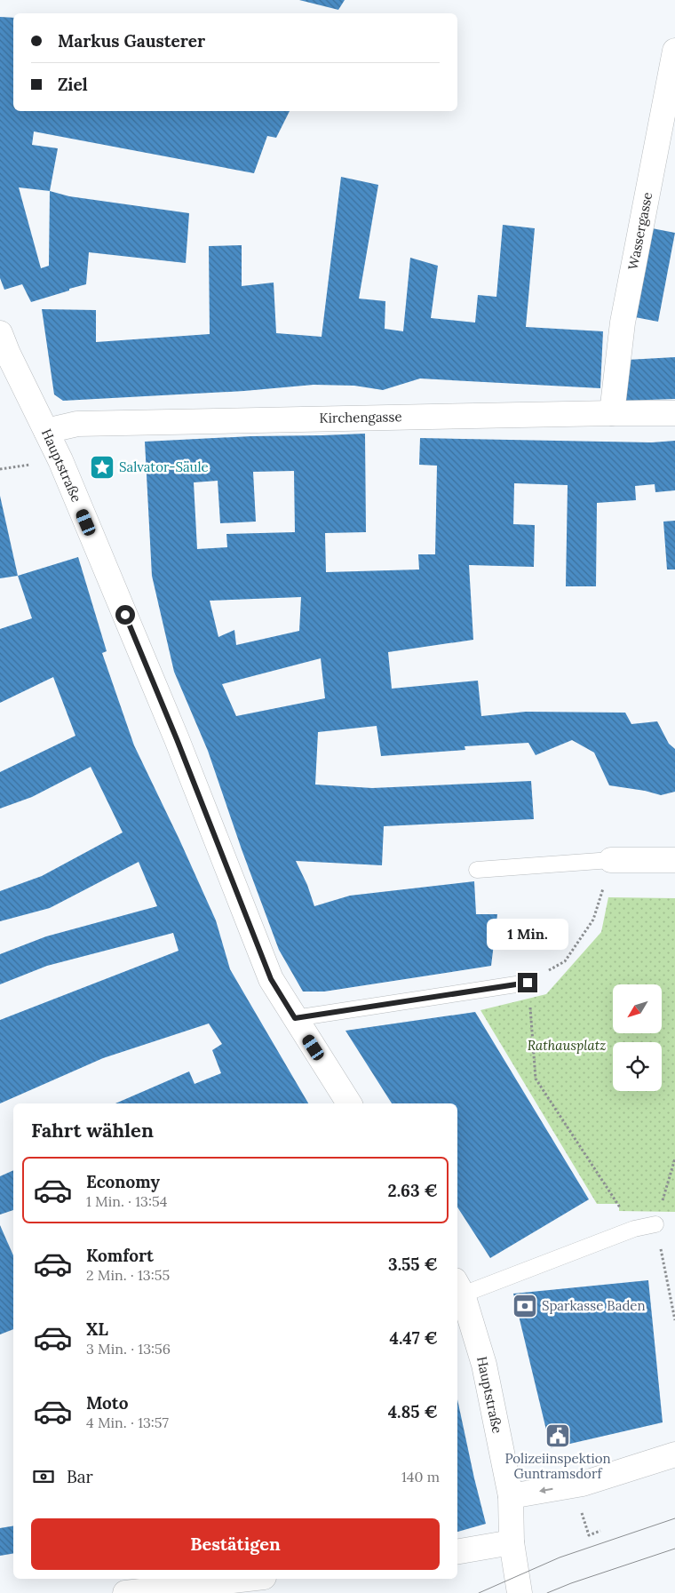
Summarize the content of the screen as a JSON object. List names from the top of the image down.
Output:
{
  "streets": {
    "street": ["Wassergasse", "Kirchengasse", "Hauptstraße"]
  },
  "crossings": [
    ["Wassergasse", "Kirchengasse"],
    ["Kirchengasse", "Hauptstraße"]
  ],
  "parks": ["Rathausplatz"],
  "places": {
    "place": ["Salvator-Säule"],
    "bank": ["Sparkasse Baden"],
    "public building": ["Polizeiinspektion Guntramsdorf"]
  },
  "north": "bottom left",
  "page": {
    "banner": ["Markus Gausterer", "Ziel"],
    "bubble": "1 Min.",
    "heading": "Fahrt wählen",
    "list": [
      {
        "name": "Economy",
        "note": "1 Min. · 13:54",
        "value": "2.63 €"
      },
      {
        "name": "Komfort",
        "note": "2 Min. · 13:55",
        "value": "3.55 €"
      },
      {
        "name": "XL",
        "note": "3 Min. · 13:56",
        "value": "4.47 €"
      },
      {
        "name": "Moto",
        "note": "4 Min. · 13:57",
        "value": "4.85 €"
      }
    ],
    "pay": ["Bar", "140 m"],
    "buttons": "Bestätigen"
  }
}
